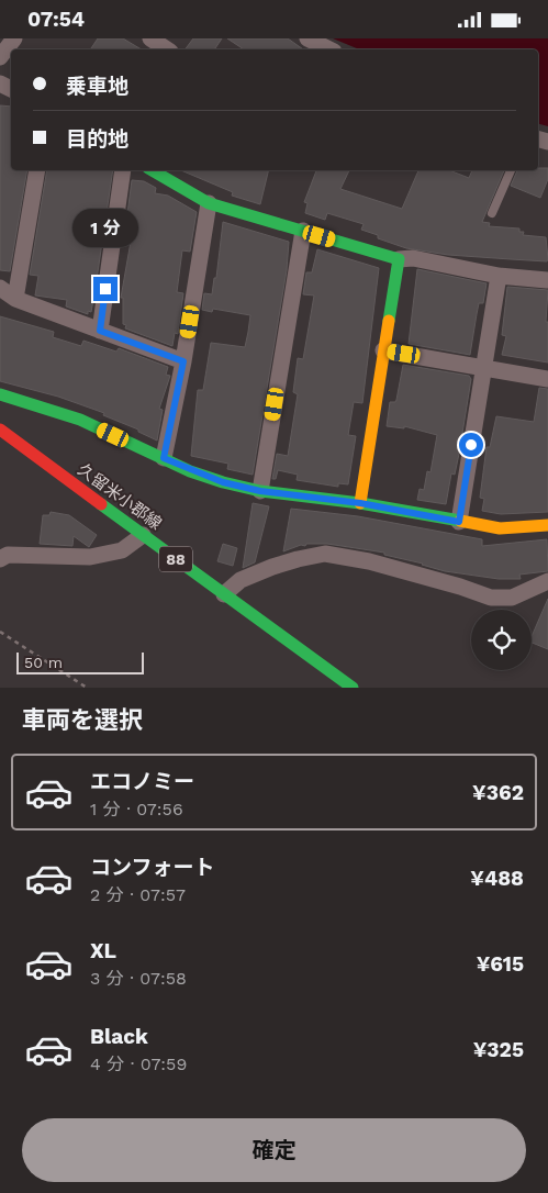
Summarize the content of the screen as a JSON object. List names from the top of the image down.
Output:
{
  "streets": {
    "street": ["久留米小郡線", "88"]
  },
  "scale_bar": "50 m",
  "page": {
    "status": "07:54",
    "banner": ["乗車地", "目的地"],
    "bubble": "1 分",
    "scale": "50 m",
    "heading": "車両を選択",
    "list": [
      {
        "name": "エコノミー",
        "note": "1 分 · 07:56",
        "value": "¥362"
      },
      {
        "name": "コンフォート",
        "note": "2 分 · 07:57",
        "value": "¥488"
      },
      {
        "name": "XL",
        "note": "3 分 · 07:58",
        "value": "¥615"
      },
      {
        "name": "Black",
        "note": "4 分 · 07:59",
        "value": "¥325"
      }
    ],
    "buttons": "確定"
  }
}
